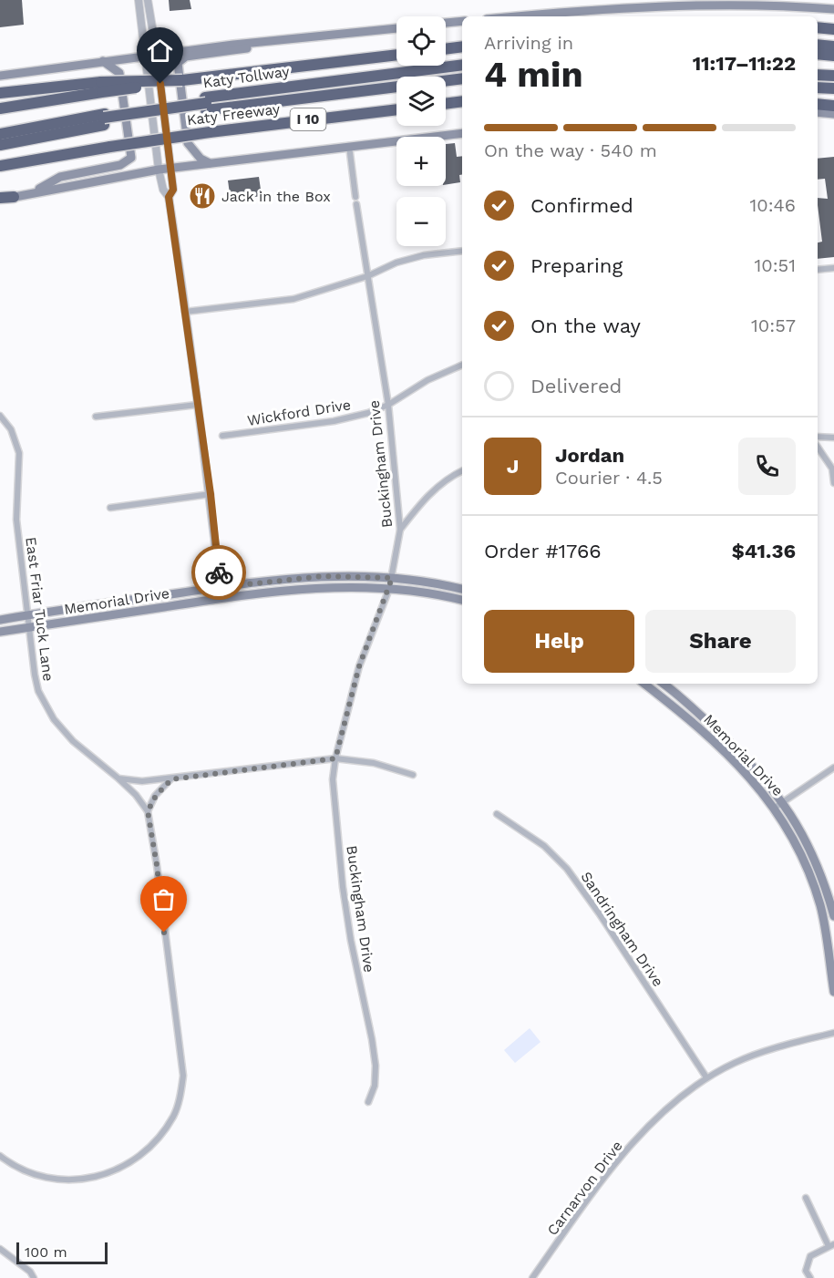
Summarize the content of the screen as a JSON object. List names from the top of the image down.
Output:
{
  "streets": {
    "highway": ["Katy Tollway", "Katy Freeway", "I 10"],
    "main road": ["Memorial Drive"],
    "street": [
      "Wickford Drive",
      "Buckingham Drive",
      "East Friar Tuck Lane",
      "Sandringham Drive",
      "Carnarvon Drive"
    ]
  },
  "crossings": [
    ["Wickford Drive", "Buckingham Drive"],
    ["Buckingham Drive", "Memorial Drive"],
    ["Memorial Drive", "East Friar Tuck Lane"],
    ["Sandringham Drive", "Carnarvon Drive"]
  ],
  "places": {
    "restaurant": ["Jack in the Box"]
  },
  "scale_bar": "100 m",
  "page": {
    "map_buttons": ["+", "−"],
    "heading": ["4 min", "Arriving in", "11:17–11:22"],
    "panel": [
      "Jordan",
      "Courier · 4.5",
      "Order #1766",
      "$41.36"
    ],
    "bar": "On the way · 540 m",
    "list": [
      ["Confirmed", "10:46"],
      ["Preparing", "10:51"],
      ["On the way", "10:57"],
      "Delivered"
    ],
    "round": "J",
    "buttons": ["Help", "Share"],
    "scale": "100 m"
  }
}
